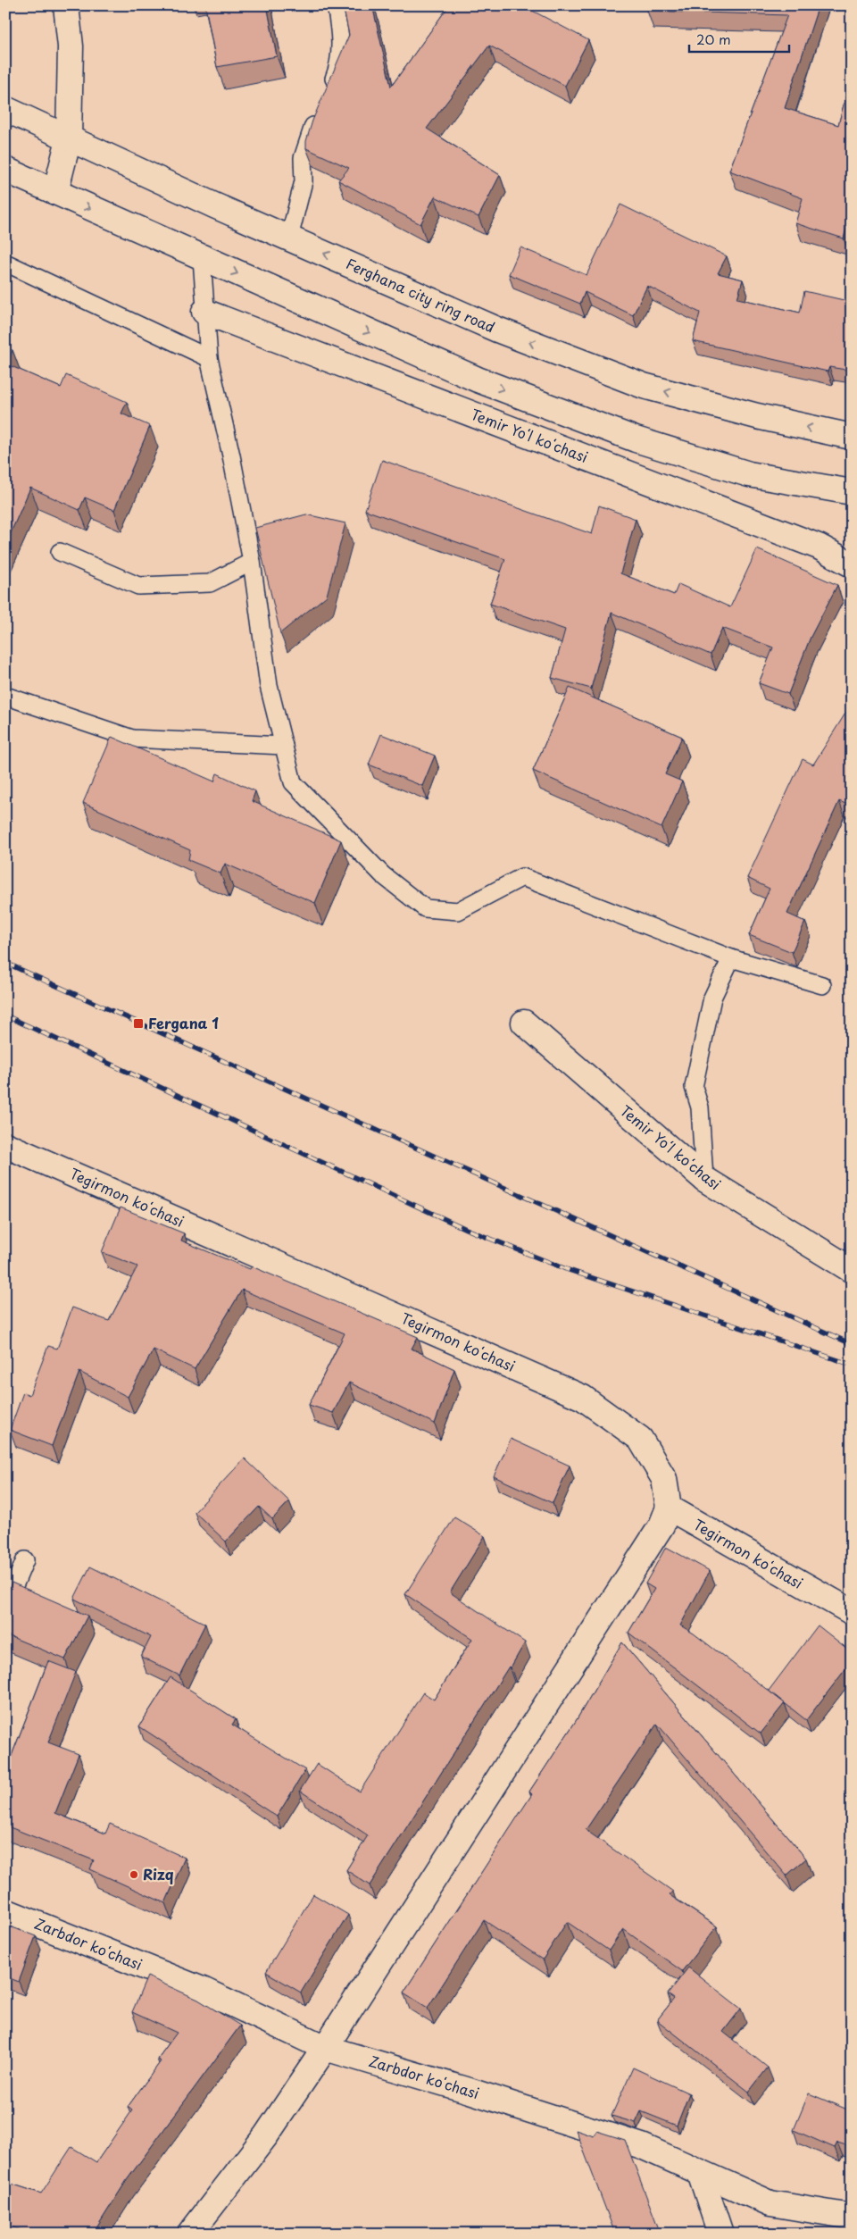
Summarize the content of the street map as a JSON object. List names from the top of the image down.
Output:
{
  "streets": {
    "main road": [
      "Ferghana city ring road",
      "Temir Yoʻl koʻchasi",
      "Tegirmon koʻchasi",
      "Zarbdor koʻchasi"
    ]
  },
  "places": {
    "transit": ["Fergana 1"],
    "other": ["Rizq"]
  },
  "scale_bar": "20 m"
}
